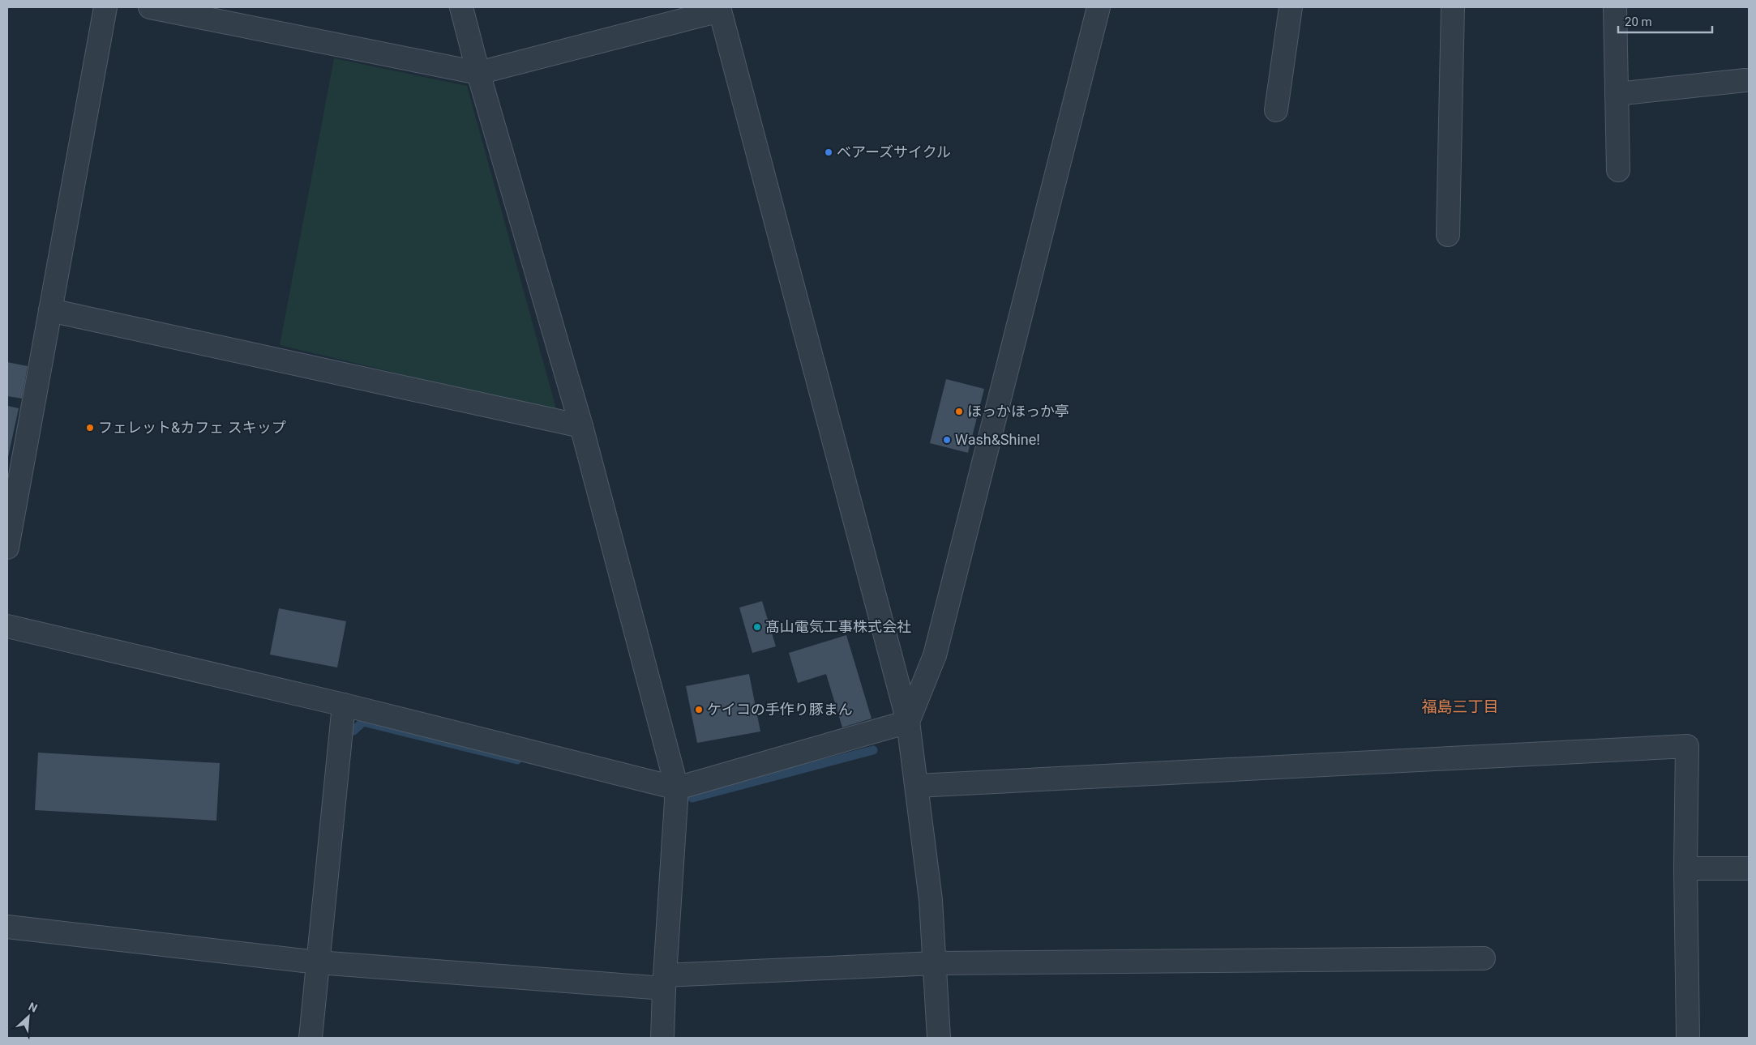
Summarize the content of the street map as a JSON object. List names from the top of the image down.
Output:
{
  "districts": ["福島三丁目"],
  "places": [
    "ベアーズサイクル",
    "ほっかほっか亭",
    "フェレット&カフェ スキップ",
    "Wash&Shine!",
    "髙山電気工事株式会社",
    "ケイコの手作り豚まん"
  ],
  "scale_bar": "20 m",
  "north": "top right"
}
